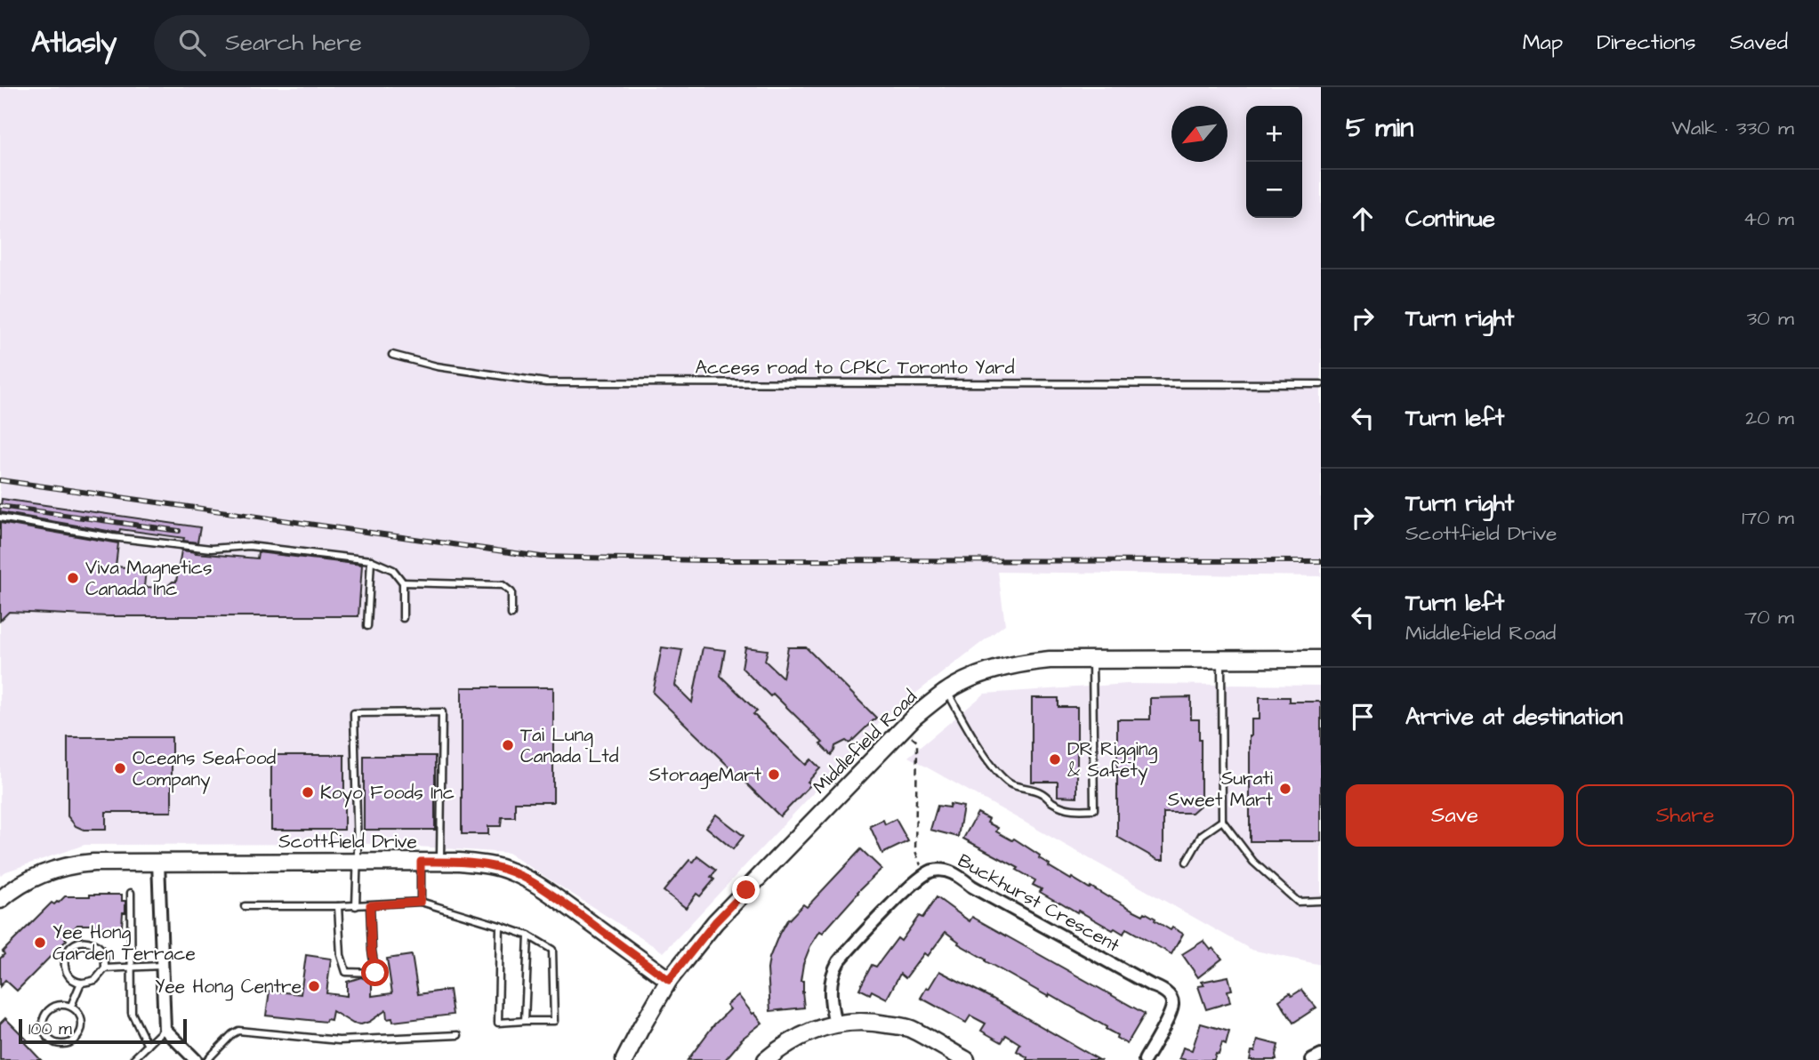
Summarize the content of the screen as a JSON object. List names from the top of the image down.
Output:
{
  "streets": {
    "street": ["Middlefield Road", "Scottfield Drive", "Buckhurst Crescent"],
    "lane": ["Access road to CPKC Toronto Yard"]
  },
  "crossings": [
    ["Middlefield Road", "Scottfield Drive"]
  ],
  "places": [
    "Viva Magnetics Canada Inc",
    "Tai Lung Canada Ltd",
    "DR Rigging & Safety",
    "Oceans Seafood Company",
    "StorageMart",
    "Surati Sweet Mart",
    "Koyo Foods Inc",
    "Yee Hong Garden Terrace",
    "Yee Hong Centre"
  ],
  "scale_bar": "100 m",
  "north": "bottom left",
  "page": {
    "header": "Atlasly",
    "search": "Search here",
    "nav": ["Map", "Directions", "Saved"],
    "heading": ["5 min", "Walk · 330 m"],
    "map_buttons": ["+", "−"],
    "list": [
      ["Continue", "40 m"],
      ["Turn right", "30 m"],
      ["Turn left", "20 m"],
      ["Turn right", "Scottfield Drive", "170 m"],
      ["Turn left", "Middlefield Road", "70 m"],
      "Arrive at destination"
    ],
    "buttons": ["Save", "Share"],
    "scale": "100 m"
  }
}
